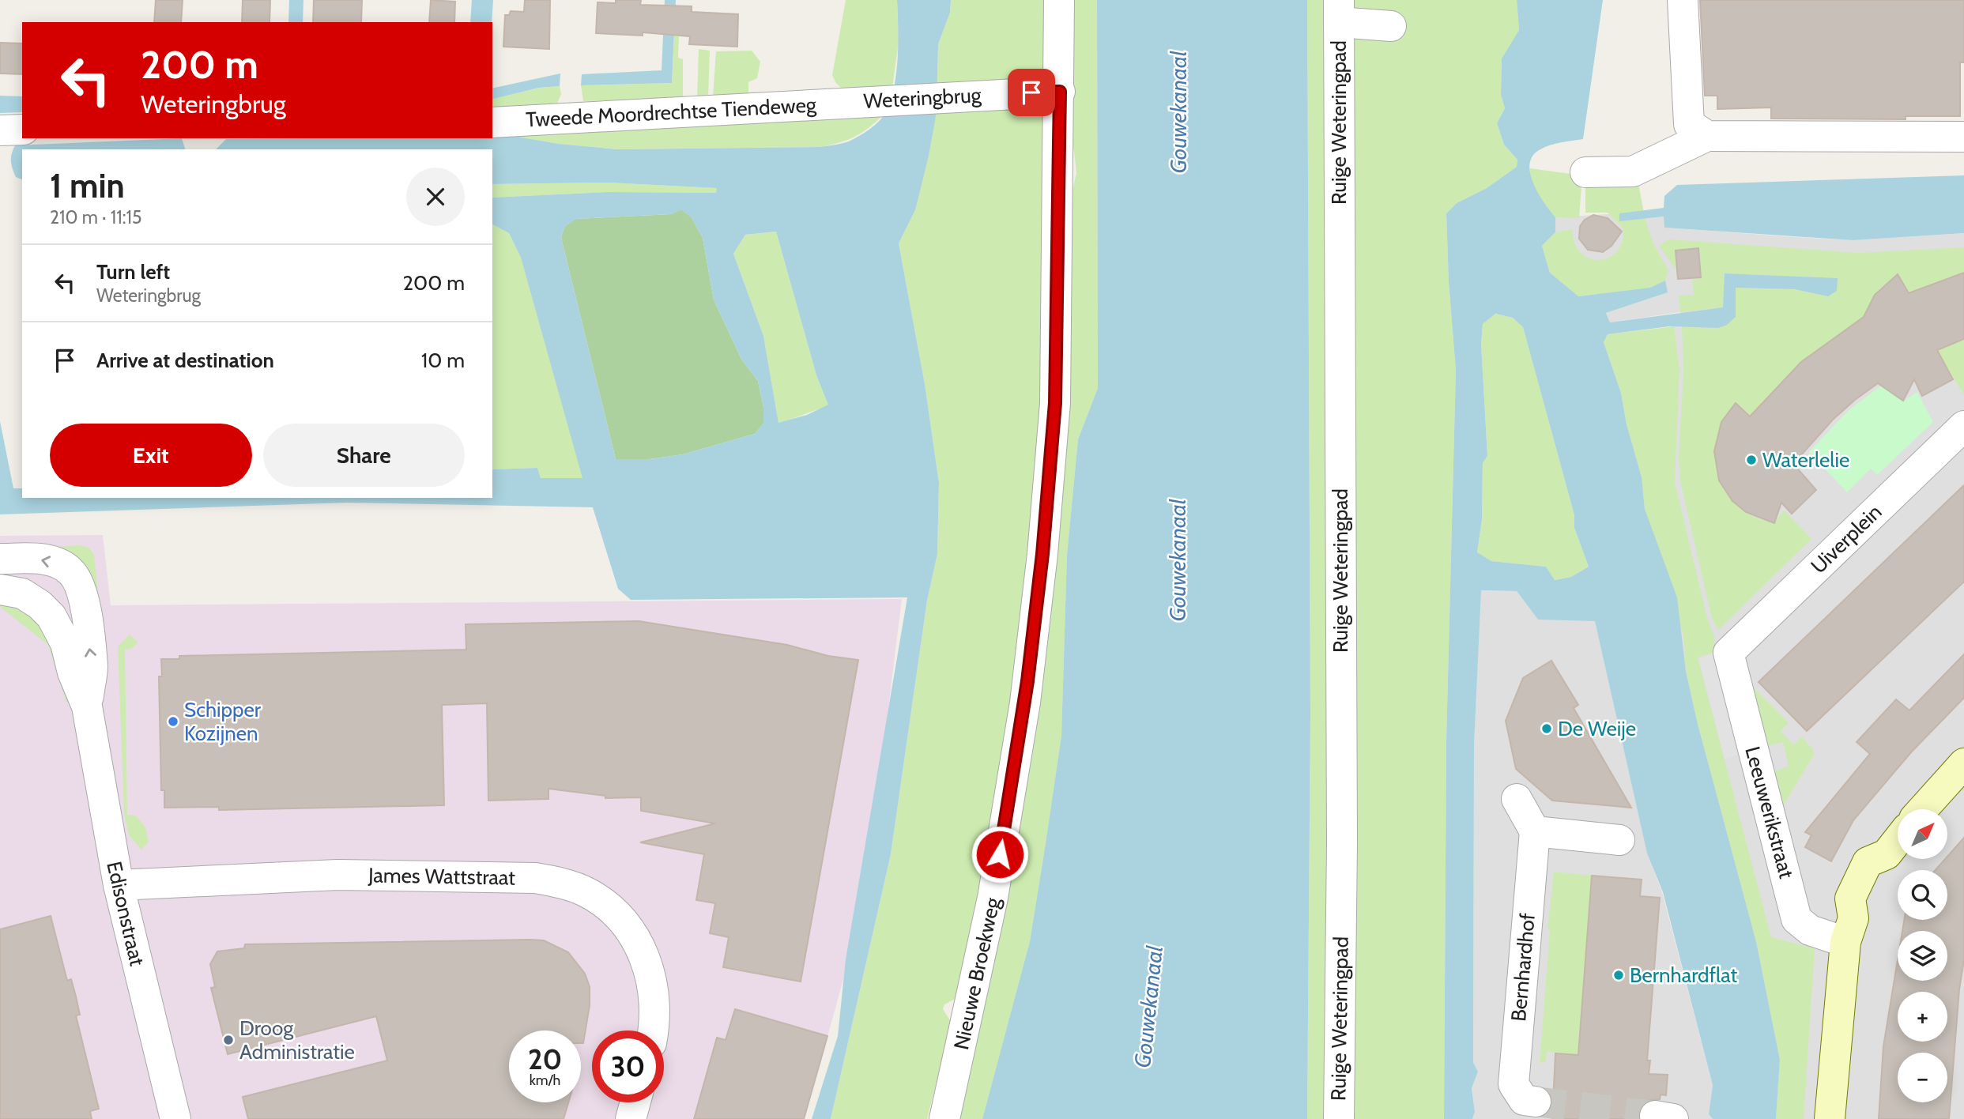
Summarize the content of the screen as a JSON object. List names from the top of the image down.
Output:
{
  "streets": {
    "street": [
      "Weteringbrug",
      "Tweede Moordrechtse Tiendeweg",
      "Ruige Weteringpad",
      "Uiverplein",
      "Leeuwerikstraat",
      "James Wattstraat",
      "Edisonstraat",
      "Bernhardhof",
      "Nieuwe Broekweg"
    ]
  },
  "crossings": [
    ["Weteringbrug", "Tweede Moordrechtse Tiendeweg"],
    ["Weteringbrug", "Nieuwe Broekweg"],
    ["Uiverplein", "Leeuwerikstraat"],
    ["James Wattstraat", "Edisonstraat"]
  ],
  "water": ["Gouwekanaal"],
  "places": [
    "Waterlelie",
    "Schipper Kozijnen",
    "De Weije",
    "Bernhardflat",
    "Droog Administratie"
  ],
  "north": "top right",
  "page": {
    "turn": ["200 m", "Weteringbrug"],
    "heading": ["1 min", "210 m · 11:15"],
    "list": [
      {
        "name": "Turn left",
        "note": "Weteringbrug",
        "value": "200 m"
      },
      {
        "name": "Arrive at destination",
        "value": "10 m"
      }
    ],
    "buttons": ["Exit", "Share"],
    "map_buttons": ["+", "−"],
    "speed": "20 km/h",
    "limit": "30"
  }
}
